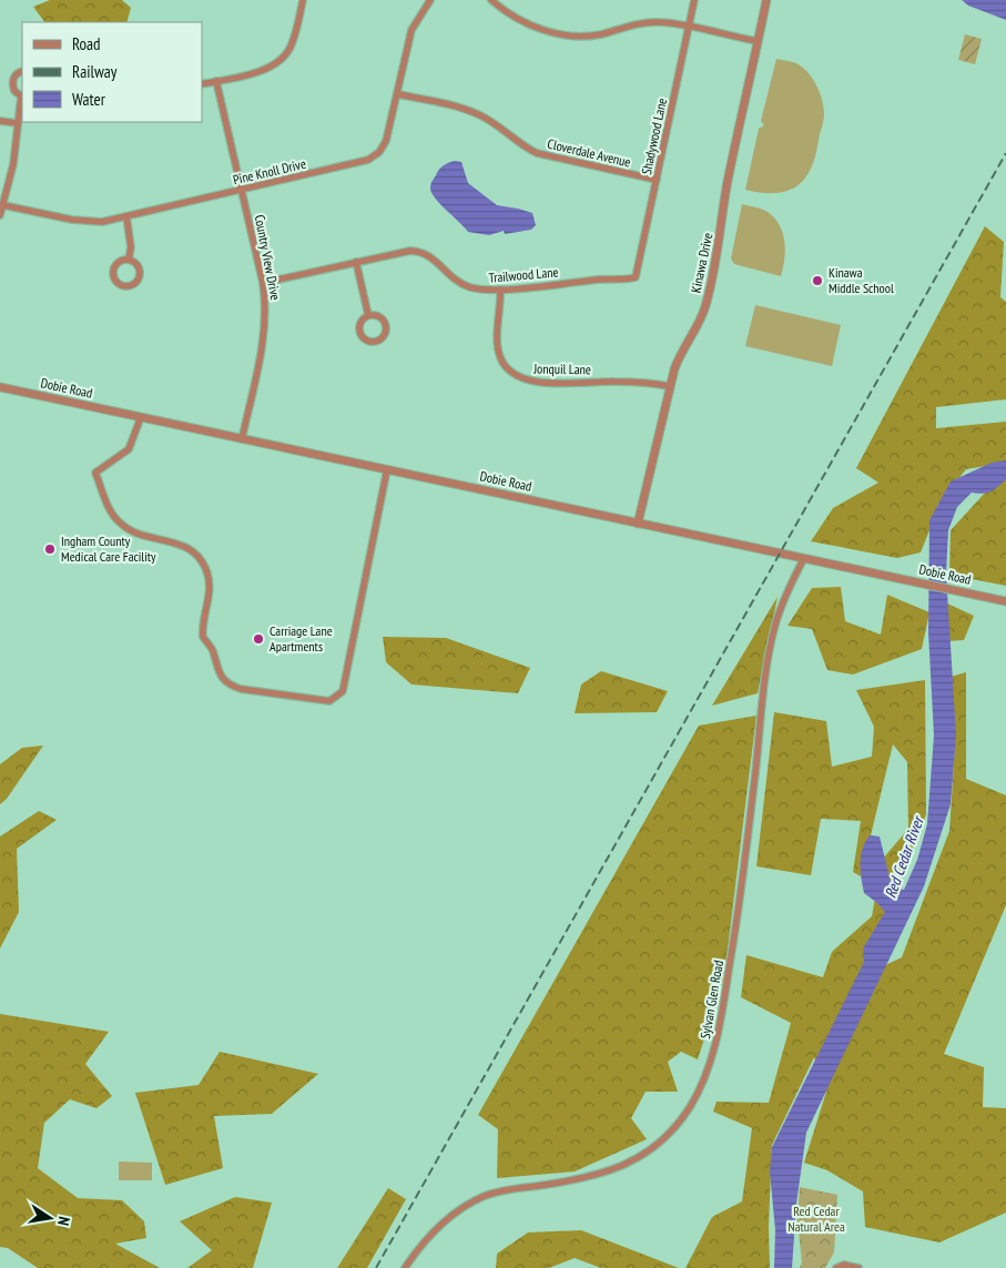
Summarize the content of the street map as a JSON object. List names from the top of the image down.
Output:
{
  "streets": {
    "street": [
      "Shadywood Lane",
      "Cloverdale Avenue",
      "Pine Knoll Drive",
      "Country View Drive",
      "Kinawa Drive",
      "Trailwood Lane",
      "Jonquil Lane",
      "Dobie Road",
      "Sylvan Glen Road"
    ]
  },
  "crossings": [
    ["Shadywood Lane", "Cloverdale Avenue"],
    ["Shadywood Lane", "Trailwood Lane"],
    ["Cloverdale Avenue", "Pine Knoll Drive"],
    ["Pine Knoll Drive", "Country View Drive"],
    ["Country View Drive", "Trailwood Lane"],
    ["Country View Drive", "Dobie Road"],
    ["Kinawa Drive", "Jonquil Lane"],
    ["Kinawa Drive", "Dobie Road"],
    ["Trailwood Lane", "Jonquil Lane"],
    ["Dobie Road", "Sylvan Glen Road"]
  ],
  "water": ["Red Cedar River"],
  "parks": ["Red Cedar Natural Area"],
  "places": ["Kinawa Middle School", "Ingham County Medical Care Facility", "Carriage Lane Apartments"],
  "legend": ["Road", "Railway", "Water"],
  "north": "right"
}
